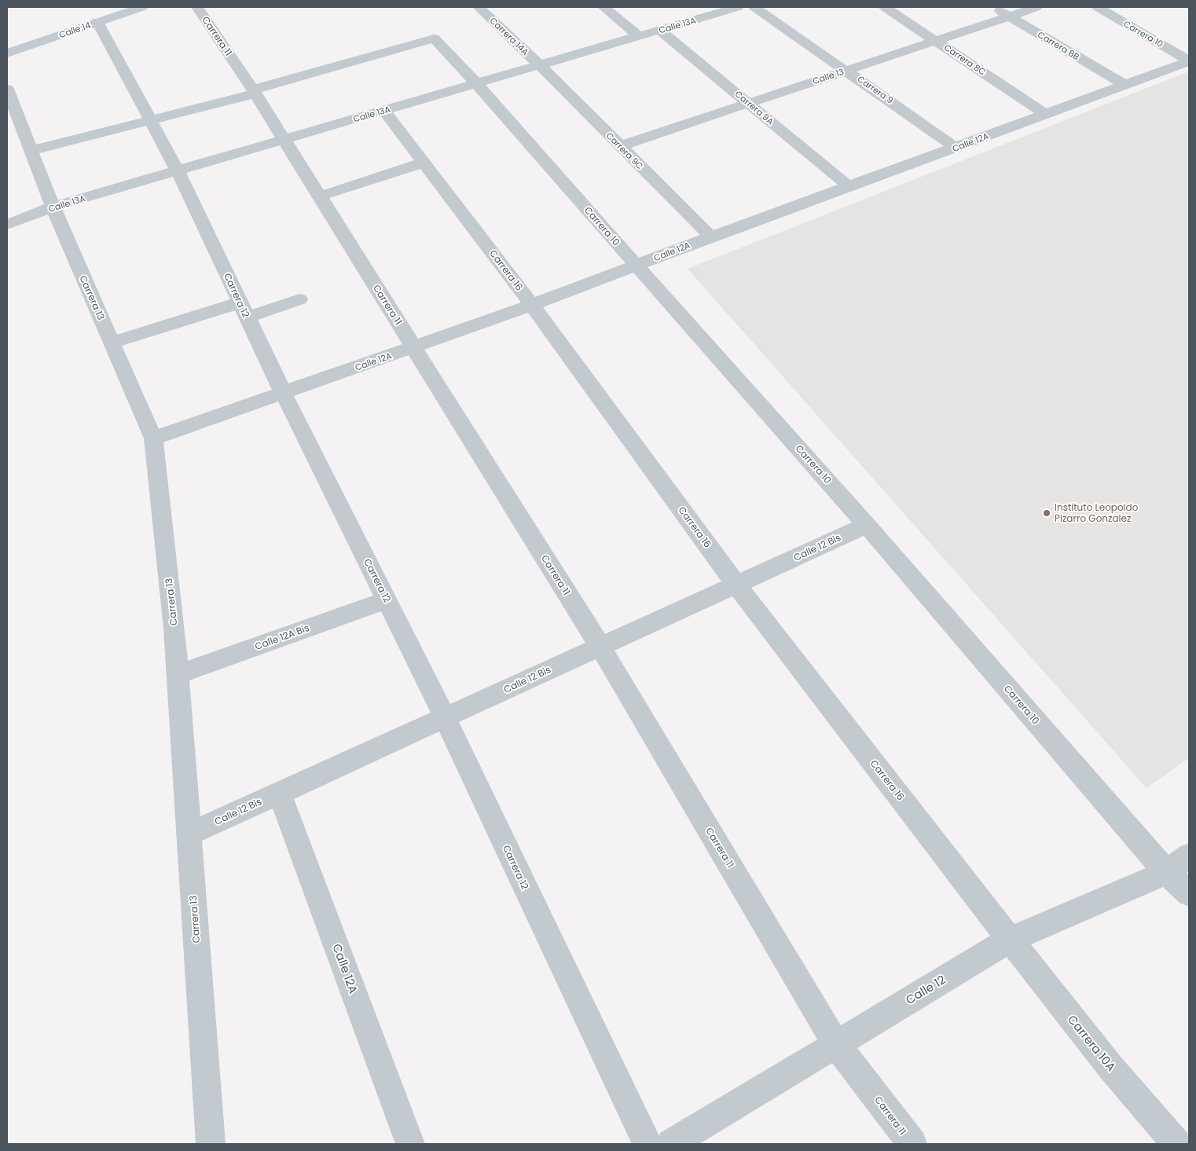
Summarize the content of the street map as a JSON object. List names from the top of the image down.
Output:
{
  "streets": {
    "street": [
      "Calle 13A",
      "Calle 14",
      "Carrera 10",
      "Carrera 11",
      "Carrera 14A",
      "Carrera 8B",
      "Carrera 8C",
      "Calle 13",
      "Carrera 9",
      "Carrera 9A",
      "Calle 12A",
      "Carrera 9C",
      "Carrera 16",
      "Carrera 12",
      "Carrera 13",
      "Calle 12 Bis",
      "Calle 12A Bis",
      "Calle 12",
      "Carrera 10A"
    ]
  },
  "crossings": [
    ["Calle 13A", "Carrera 10"],
    ["Calle 13A", "Carrera 11"],
    ["Calle 13A", "Carrera 14A"],
    ["Calle 13A", "Carrera 9A"],
    ["Calle 13A", "Carrera 9C"],
    ["Calle 13A", "Carrera 16"],
    ["Calle 13A", "Carrera 12"],
    ["Calle 13A", "Carrera 13"],
    ["Calle 14", "Carrera 12"],
    ["Carrera 10", "Carrera 11"],
    ["Carrera 10", "Calle 12A"],
    ["Carrera 10", "Calle 12 Bis"],
    ["Carrera 10", "Calle 12"],
    ["Carrera 11", "Calle 12A"],
    ["Carrera 11", "Calle 12 Bis"],
    ["Carrera 11", "Calle 12"],
    ["Carrera 14A", "Carrera 9C"],
    ["Carrera 8B", "Calle 13"],
    ["Carrera 8B", "Calle 12A"],
    ["Carrera 8C", "Calle 13"],
    ["Carrera 8C", "Calle 12A"],
    ["Calle 13", "Carrera 9"],
    ["Calle 13", "Carrera 9A"],
    ["Calle 13", "Carrera 9C"],
    ["Carrera 9", "Calle 12A"],
    ["Carrera 9A", "Calle 12A"],
    ["Calle 12A", "Carrera 9C"],
    ["Calle 12A", "Carrera 16"],
    ["Calle 12A", "Carrera 12"],
    ["Calle 12A", "Carrera 13"],
    ["Calle 12A", "Calle 12 Bis"],
    ["Carrera 16", "Calle 12 Bis"],
    ["Carrera 16", "Calle 12"],
    ["Carrera 16", "Carrera 10A"],
    ["Carrera 12", "Calle 12 Bis"],
    ["Carrera 12", "Calle 12A Bis"],
    ["Carrera 13", "Calle 12 Bis"],
    ["Carrera 13", "Calle 12A Bis"],
    ["Calle 12", "Carrera 10A"]
  ],
  "places": ["Instituto Leopoldo Pizarro Gonzalez"]
}
